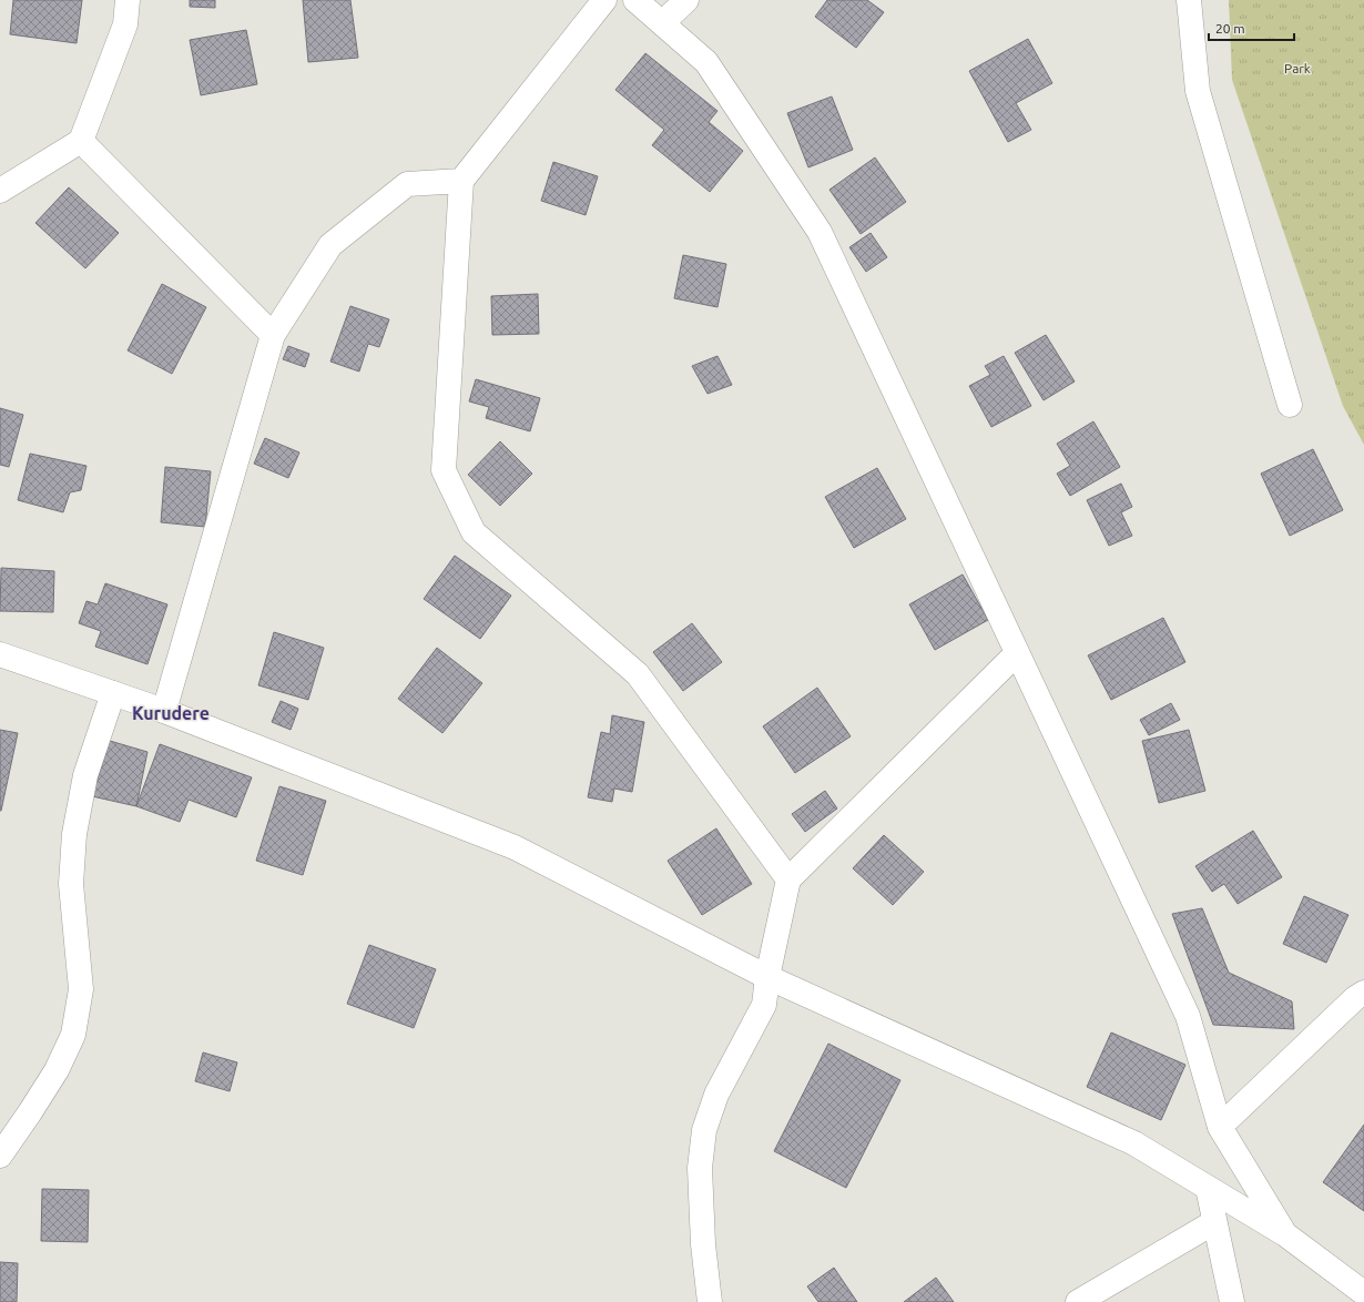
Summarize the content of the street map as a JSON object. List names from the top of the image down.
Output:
{
  "districts": ["Kurudere"],
  "parks": ["Park"],
  "scale_bar": "20 m"
}
